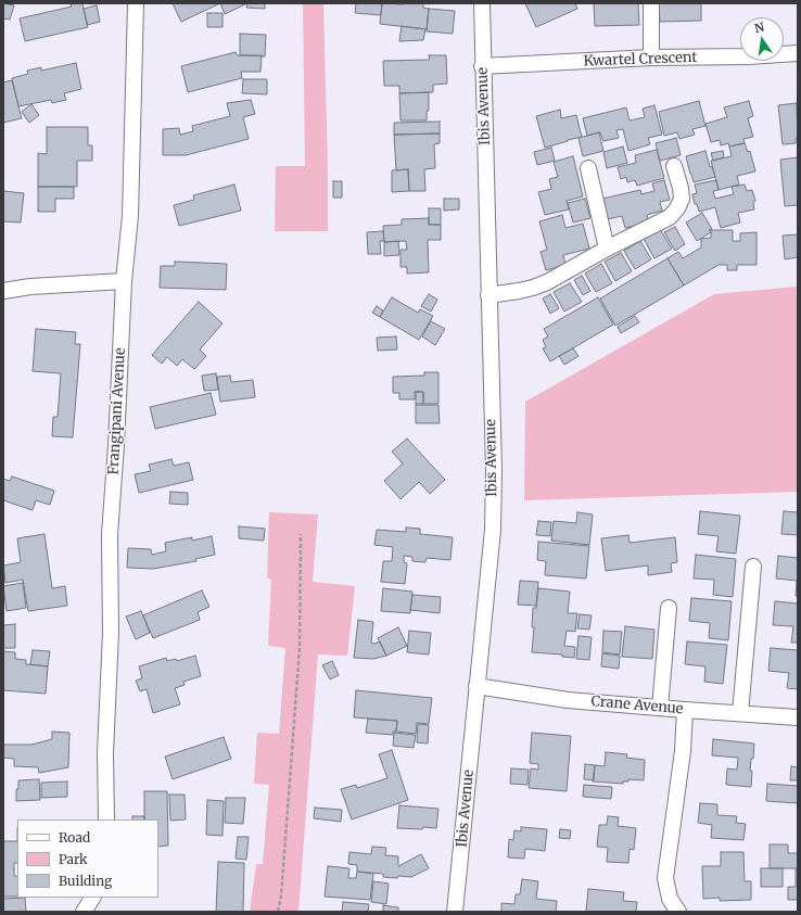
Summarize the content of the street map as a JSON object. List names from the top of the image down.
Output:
{
  "streets": {
    "street": [
      "Kwartel Crescent",
      "Ibis Avenue",
      "Frangipani Avenue",
      "Crane Avenue"
    ]
  },
  "crossings": [
    ["Kwartel Crescent", "Ibis Avenue"],
    ["Ibis Avenue", "Crane Avenue"]
  ],
  "legend": ["Road", "Park", "Building"],
  "north": "top"
}
